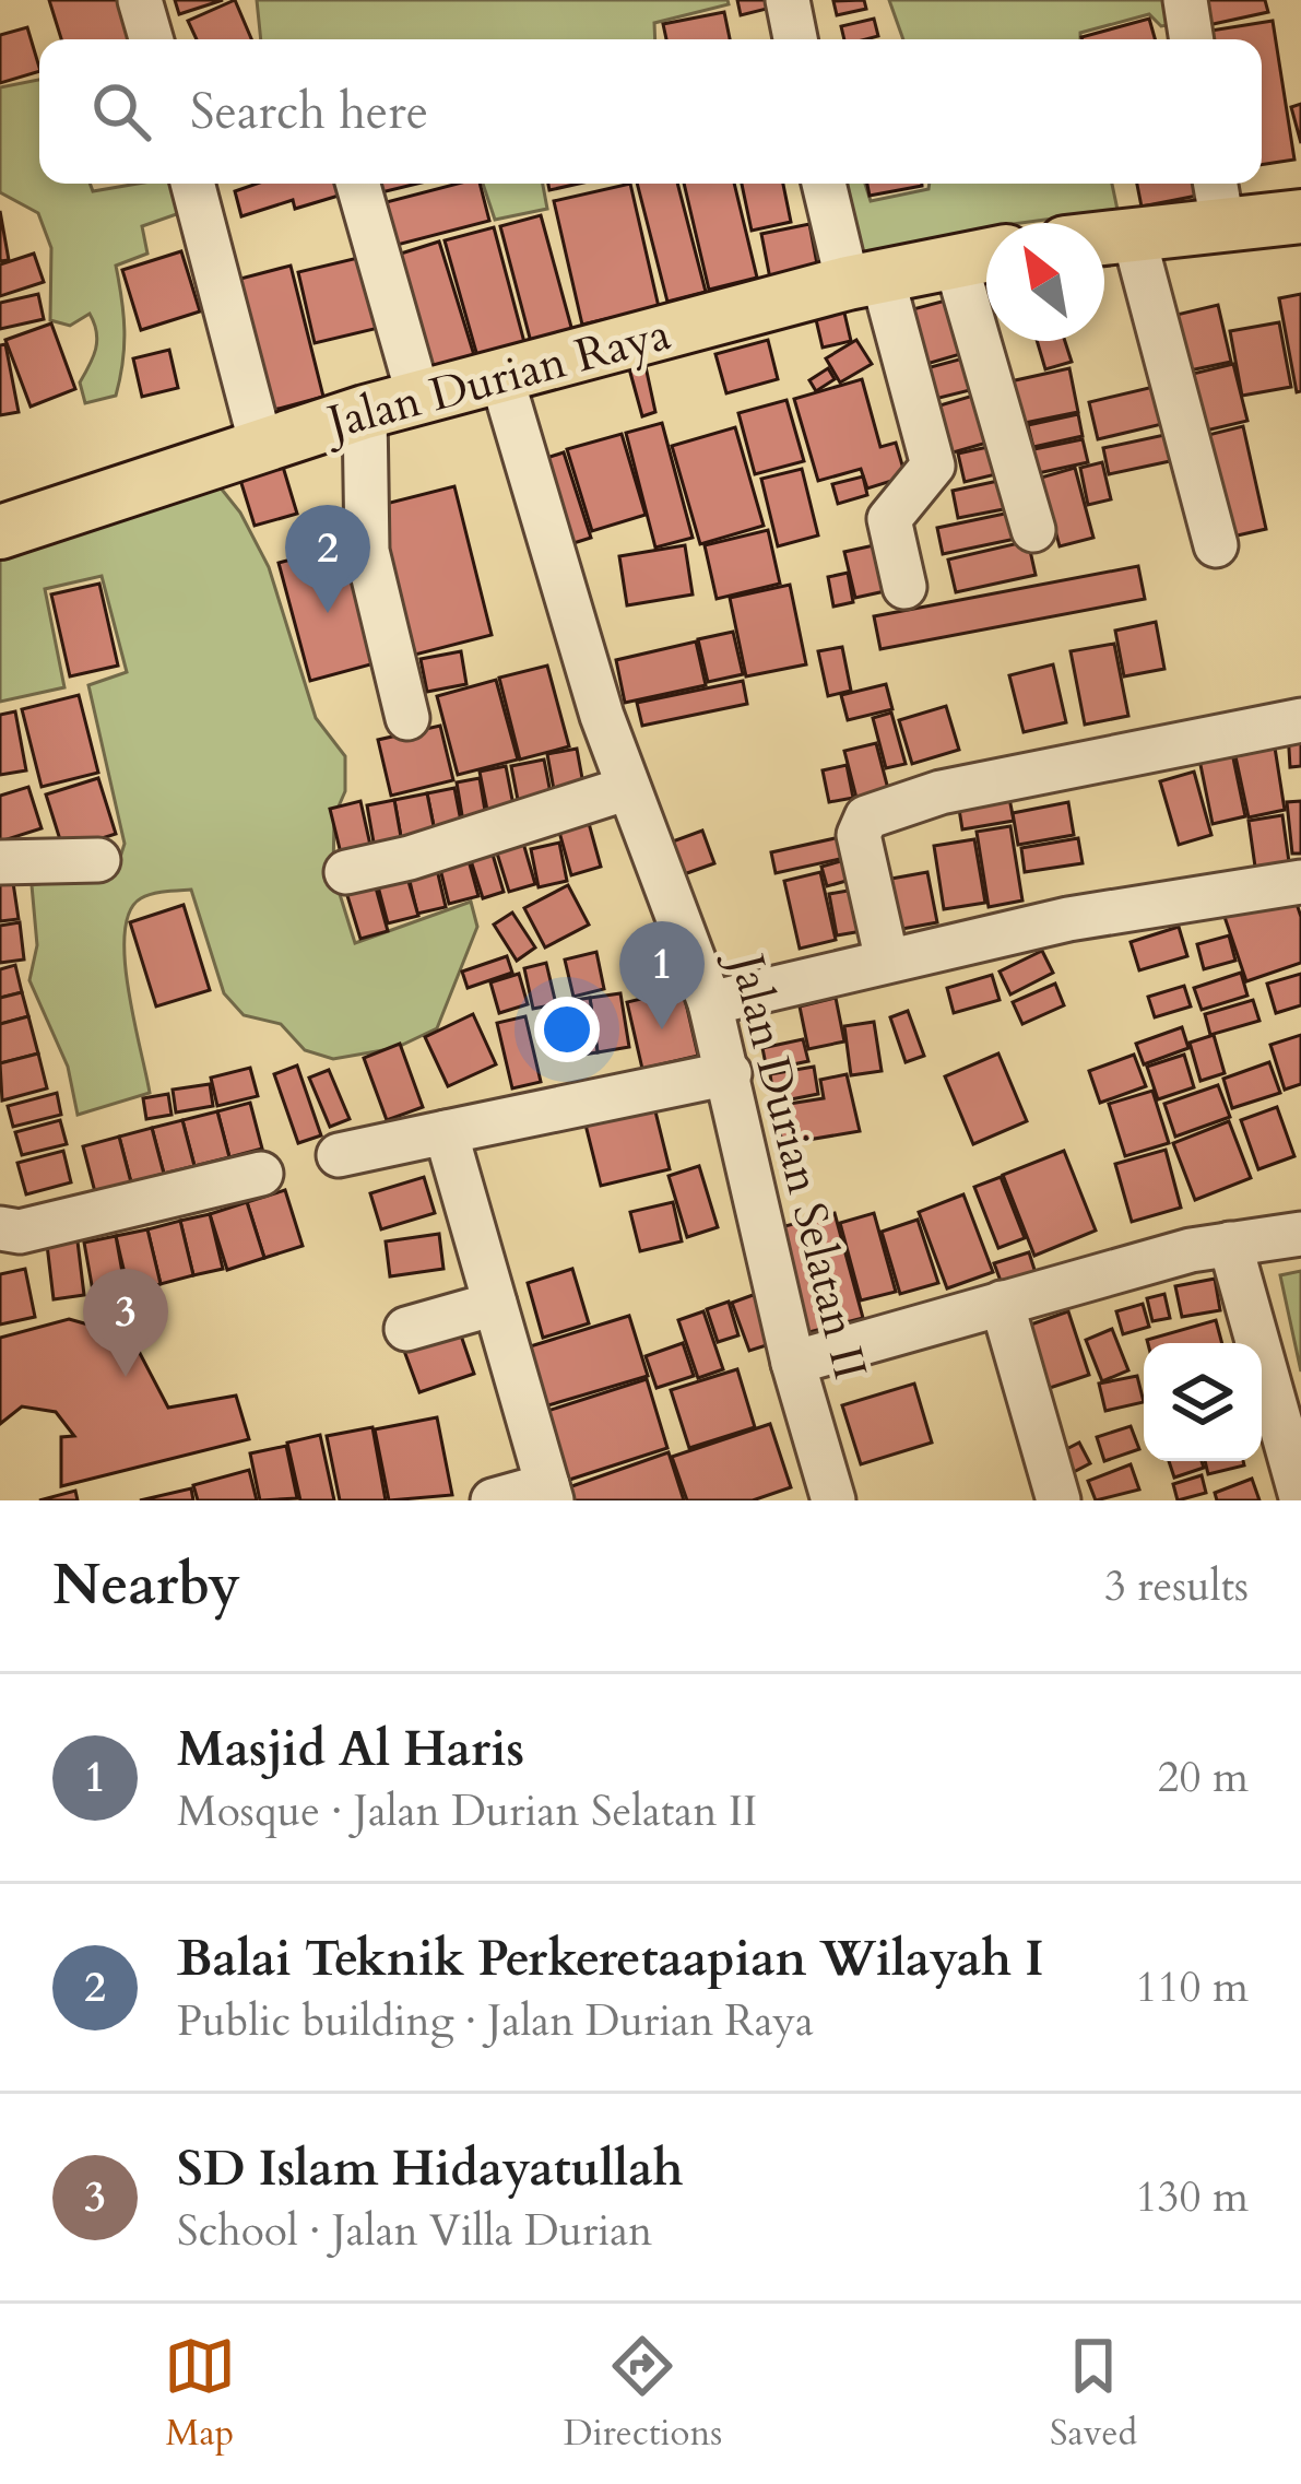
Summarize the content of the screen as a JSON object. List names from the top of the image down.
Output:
{
  "streets": {
    "main road": ["Jalan Durian Raya"],
    "street": ["Jalan Durian Selatan II"]
  },
  "crossings": [
    ["Jalan Durian Raya", "Jalan Durian Selatan II"]
  ],
  "north": "top left",
  "page": {
    "search": "Search here",
    "pins": ["2", "1", "3"],
    "heading": ["Nearby", "3 results"],
    "list": [
      {
        "mark": "1",
        "name": "Masjid Al Haris",
        "note": "Mosque · Jalan Durian Selatan II",
        "value": "20 m"
      },
      {
        "mark": "2",
        "name": "Balai Teknik Perkeretaapian Wilayah I",
        "note": "Public building · Jalan Durian Raya",
        "value": "110 m"
      },
      {
        "mark": "3",
        "name": "SD Islam Hidayatullah",
        "note": "School · Jalan Villa Durian",
        "value": "130 m"
      }
    ],
    "nav": ["Map", "Directions", "Saved"]
  }
}
